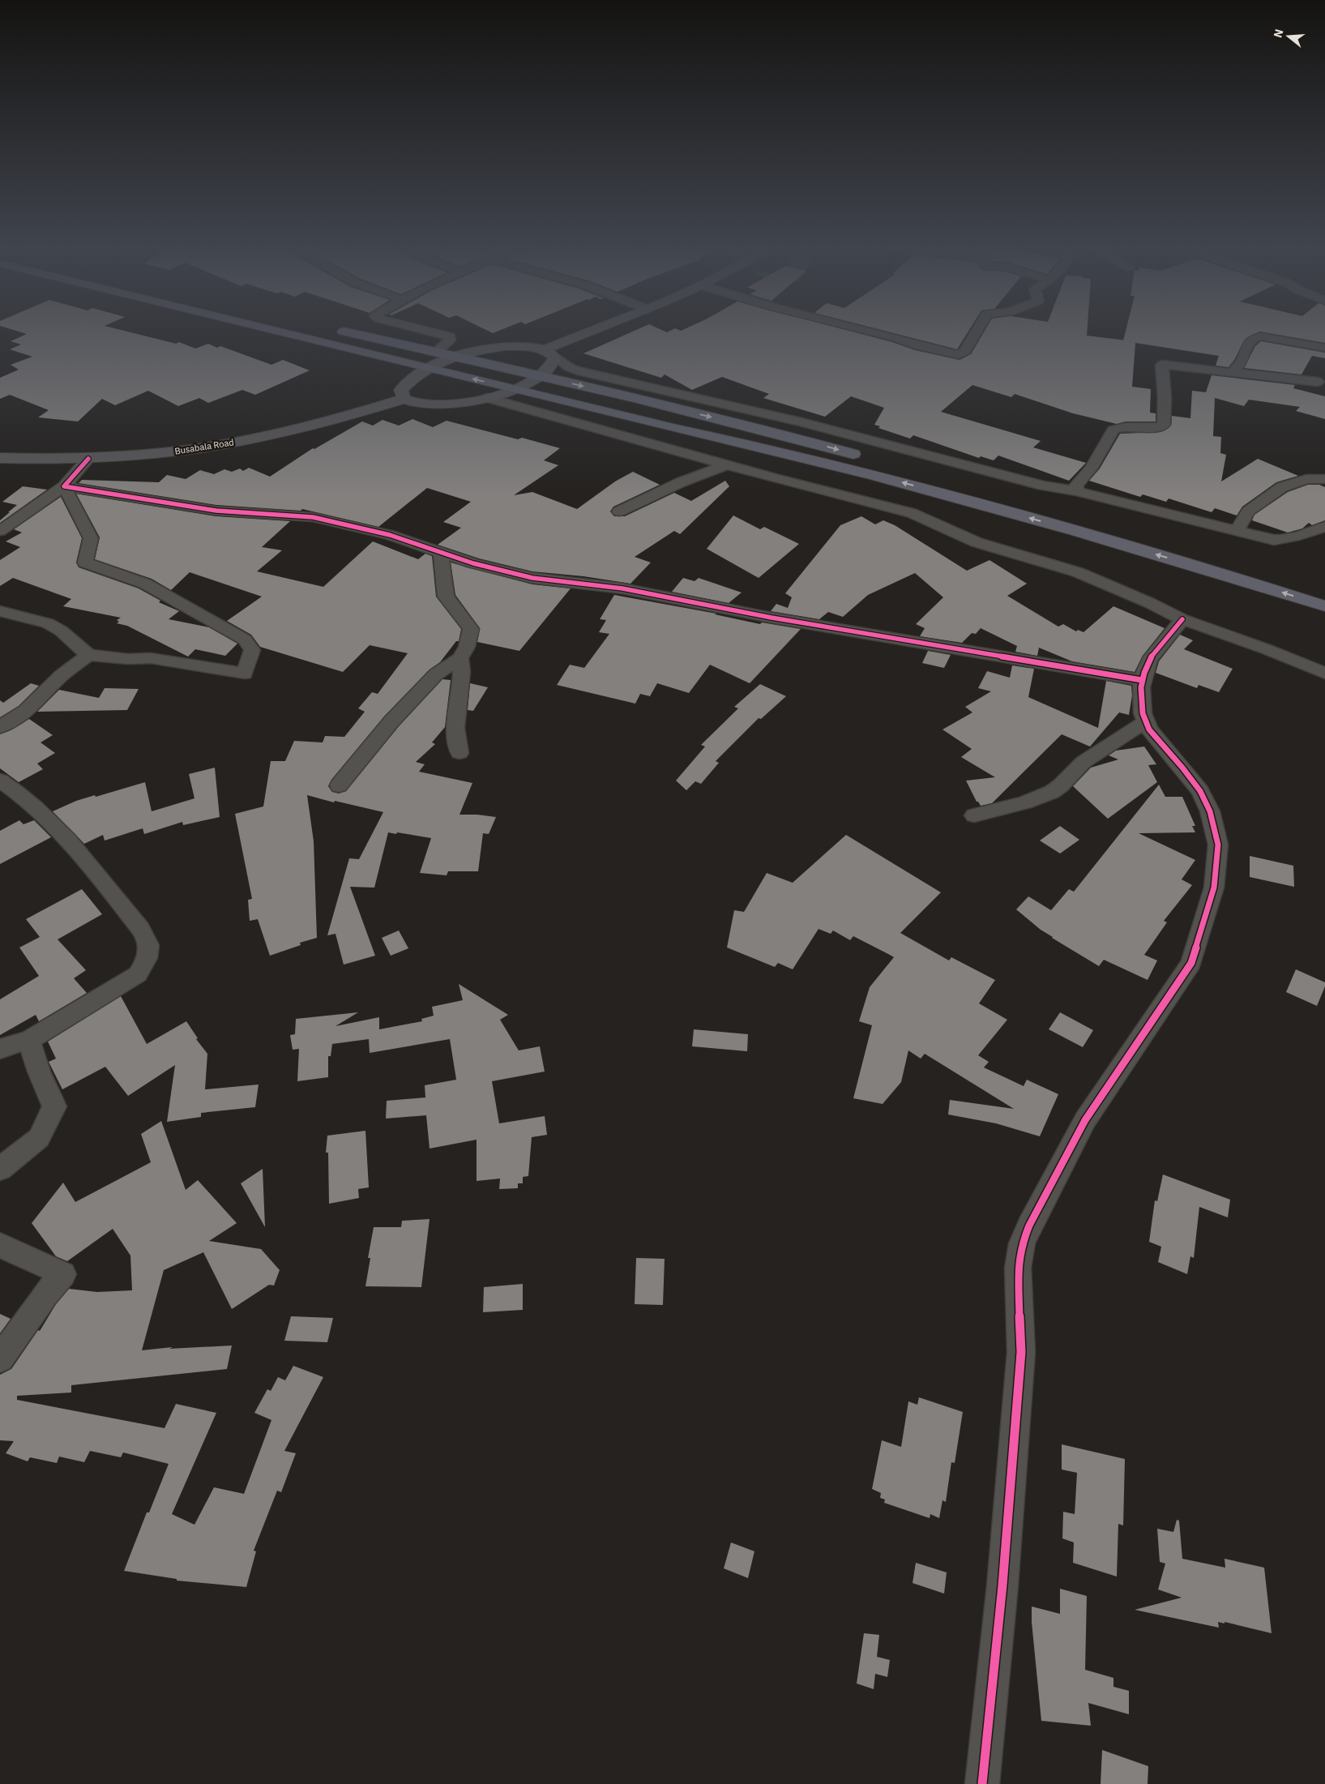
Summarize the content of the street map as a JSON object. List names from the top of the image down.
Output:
{
  "streets": {
    "street": ["Busabala Road"]
  },
  "north": "left"
}
